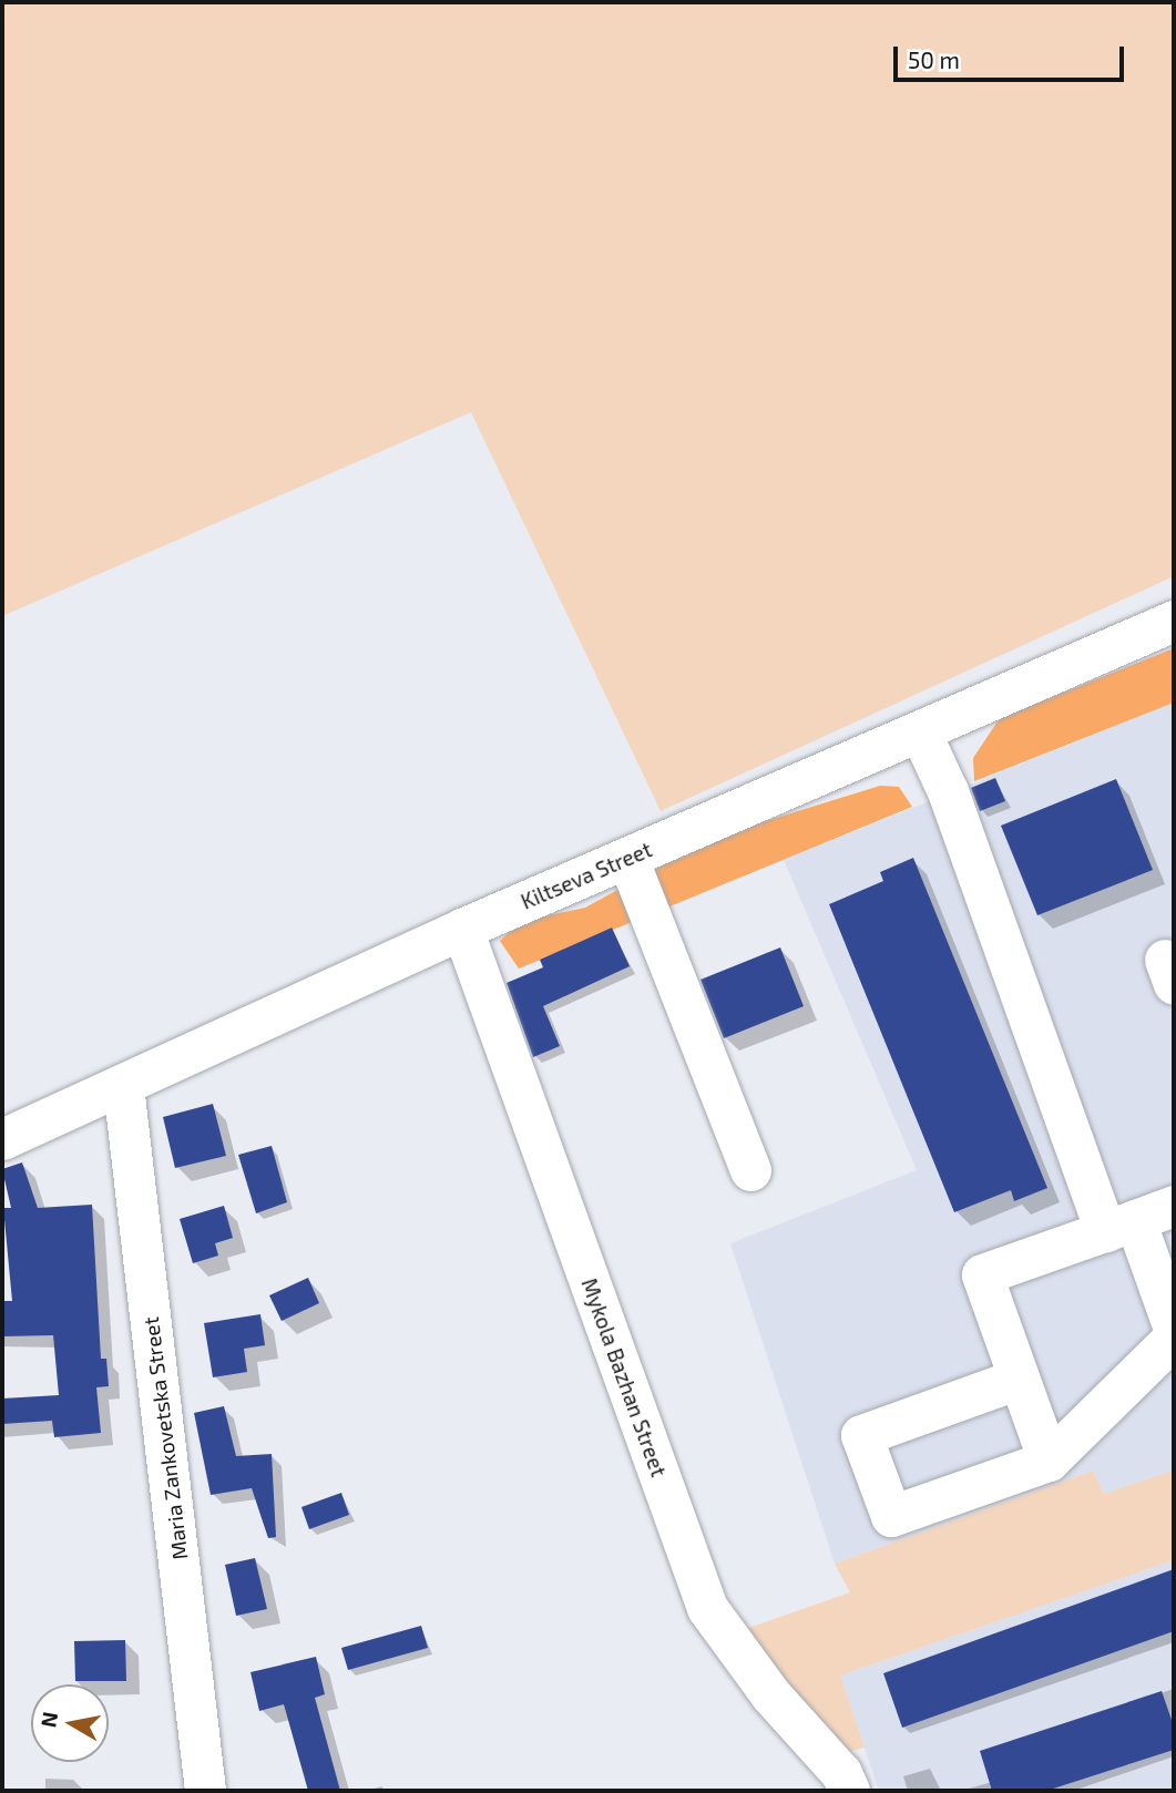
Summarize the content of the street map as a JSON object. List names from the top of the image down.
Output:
{
  "streets": {
    "street": ["Kiltseva Street", "Mykola Bazhan Street", "Maria Zankovetska Street"]
  },
  "crossings": [
    ["Kiltseva Street", "Mykola Bazhan Street"],
    ["Kiltseva Street", "Maria Zankovetska Street"]
  ],
  "scale_bar": "50 m",
  "north": "left"
}
